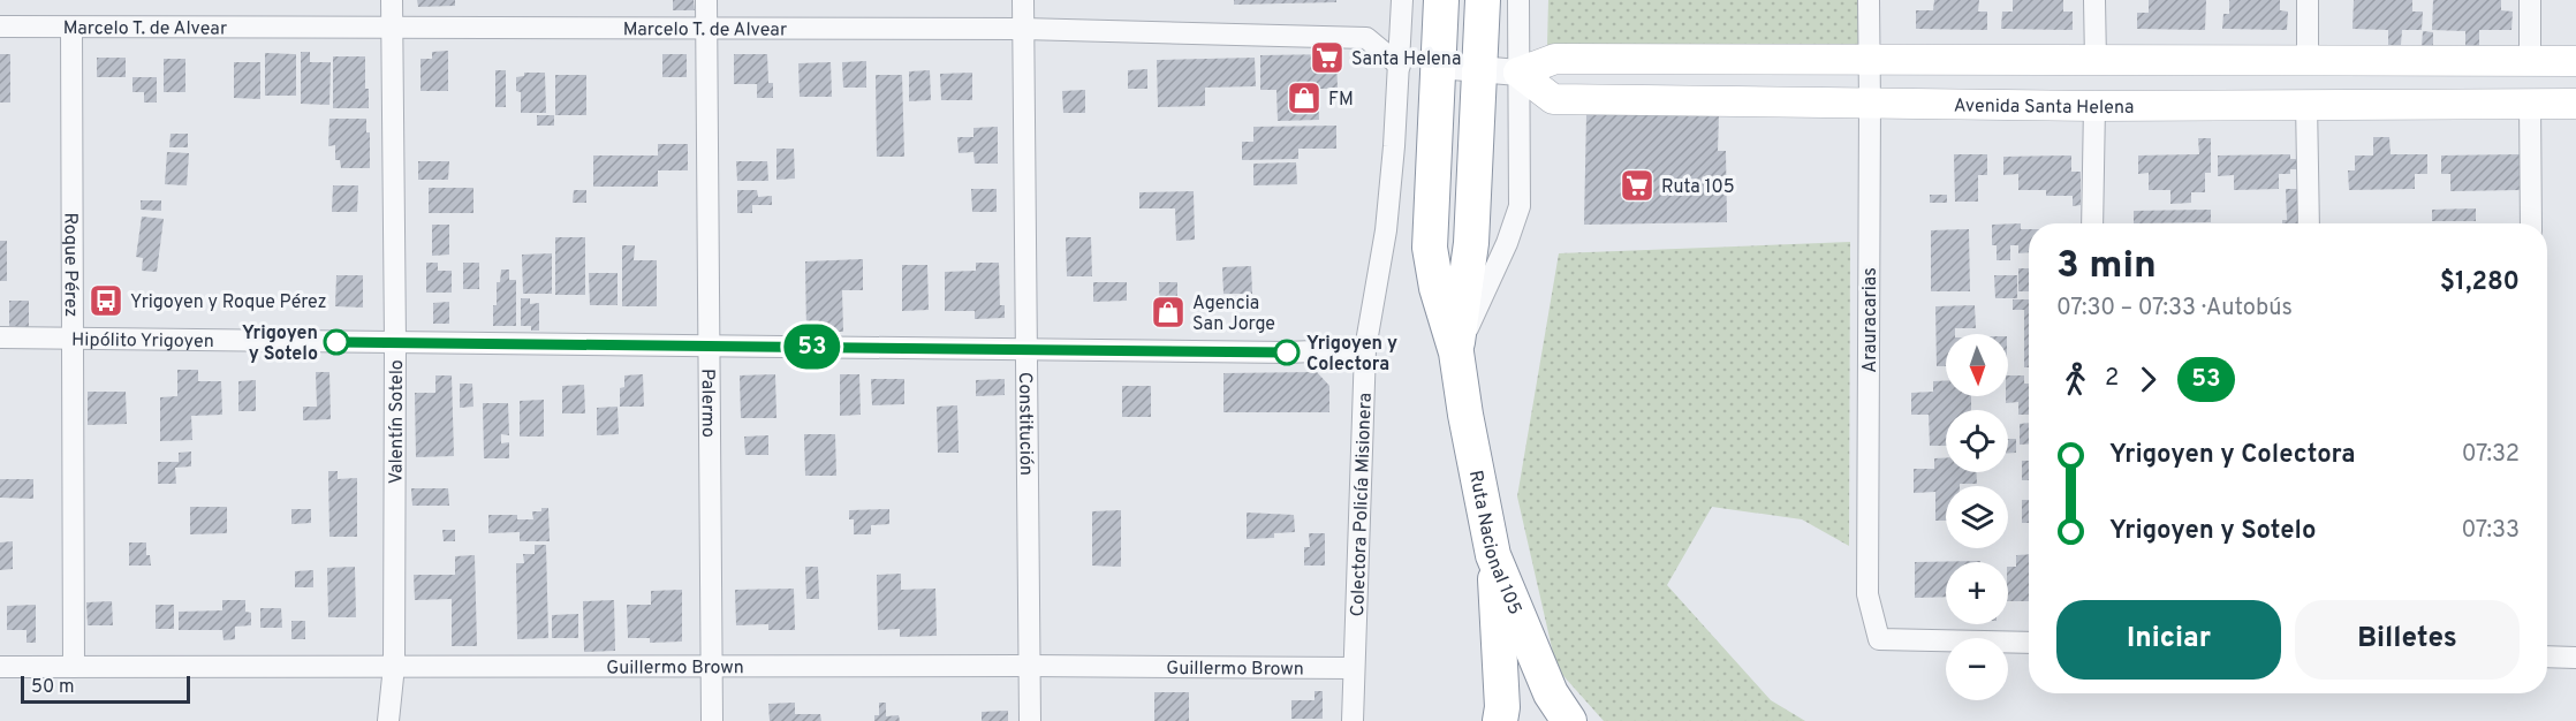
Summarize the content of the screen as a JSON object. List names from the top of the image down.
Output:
{
  "streets": {
    "highway": ["Ruta Nacional 105"],
    "main road": ["Avenida Santa Helena"],
    "street": [
      "Marcelo T. de Alvear",
      "Roque Pérez",
      "Arauracarias",
      "Hipólito Yrigoyen",
      "Palermo",
      "Valentín Sotelo",
      "Constitución",
      "Colectora Policía Misionera",
      "Guillermo Brown"
    ]
  },
  "crossings": [
    ["Marcelo T. de Alvear", "Roque Pérez"],
    ["Marcelo T. de Alvear", "Palermo"],
    ["Marcelo T. de Alvear", "Valentín Sotelo"],
    ["Marcelo T. de Alvear", "Constitución"],
    ["Marcelo T. de Alvear", "Colectora Policía Misionera"],
    ["Avenida Santa Helena", "Arauracarias"],
    ["Roque Pérez", "Hipólito Yrigoyen"],
    ["Roque Pérez", "Guillermo Brown"],
    ["Hipólito Yrigoyen", "Palermo"],
    ["Hipólito Yrigoyen", "Valentín Sotelo"],
    ["Hipólito Yrigoyen", "Constitución"],
    ["Hipólito Yrigoyen", "Colectora Policía Misionera"],
    ["Palermo", "Guillermo Brown"],
    ["Valentín Sotelo", "Guillermo Brown"],
    ["Constitución", "Guillermo Brown"],
    ["Colectora Policía Misionera", "Guillermo Brown"]
  ],
  "places": {
    "supermarket": ["Santa Helena", "Ruta 105"],
    "shop": ["FM", "Agencia San Jorge"],
    "bus stop": ["Yrigoyen y Roque Pérez"],
    "other": ["Yrigoyen y Sotelo", "Yrigoyen y Colectora"]
  },
  "lines": ["bus line 53"],
  "scale_bar": "50 m",
  "north": "bottom",
  "page": {
    "on_map": "53",
    "heading": ["3 min", "07:30 – 07:33 · Autobús", "$1,280"],
    "map_buttons": ["+", "−"],
    "legs": ["2", "53"],
    "list": [
      {
        "name": "Yrigoyen y Colectora",
        "value": "07:32"
      },
      {
        "name": "Yrigoyen y Sotelo",
        "value": "07:33"
      }
    ],
    "buttons": ["Iniciar", "Billetes"],
    "scale": "50 m"
  }
}
